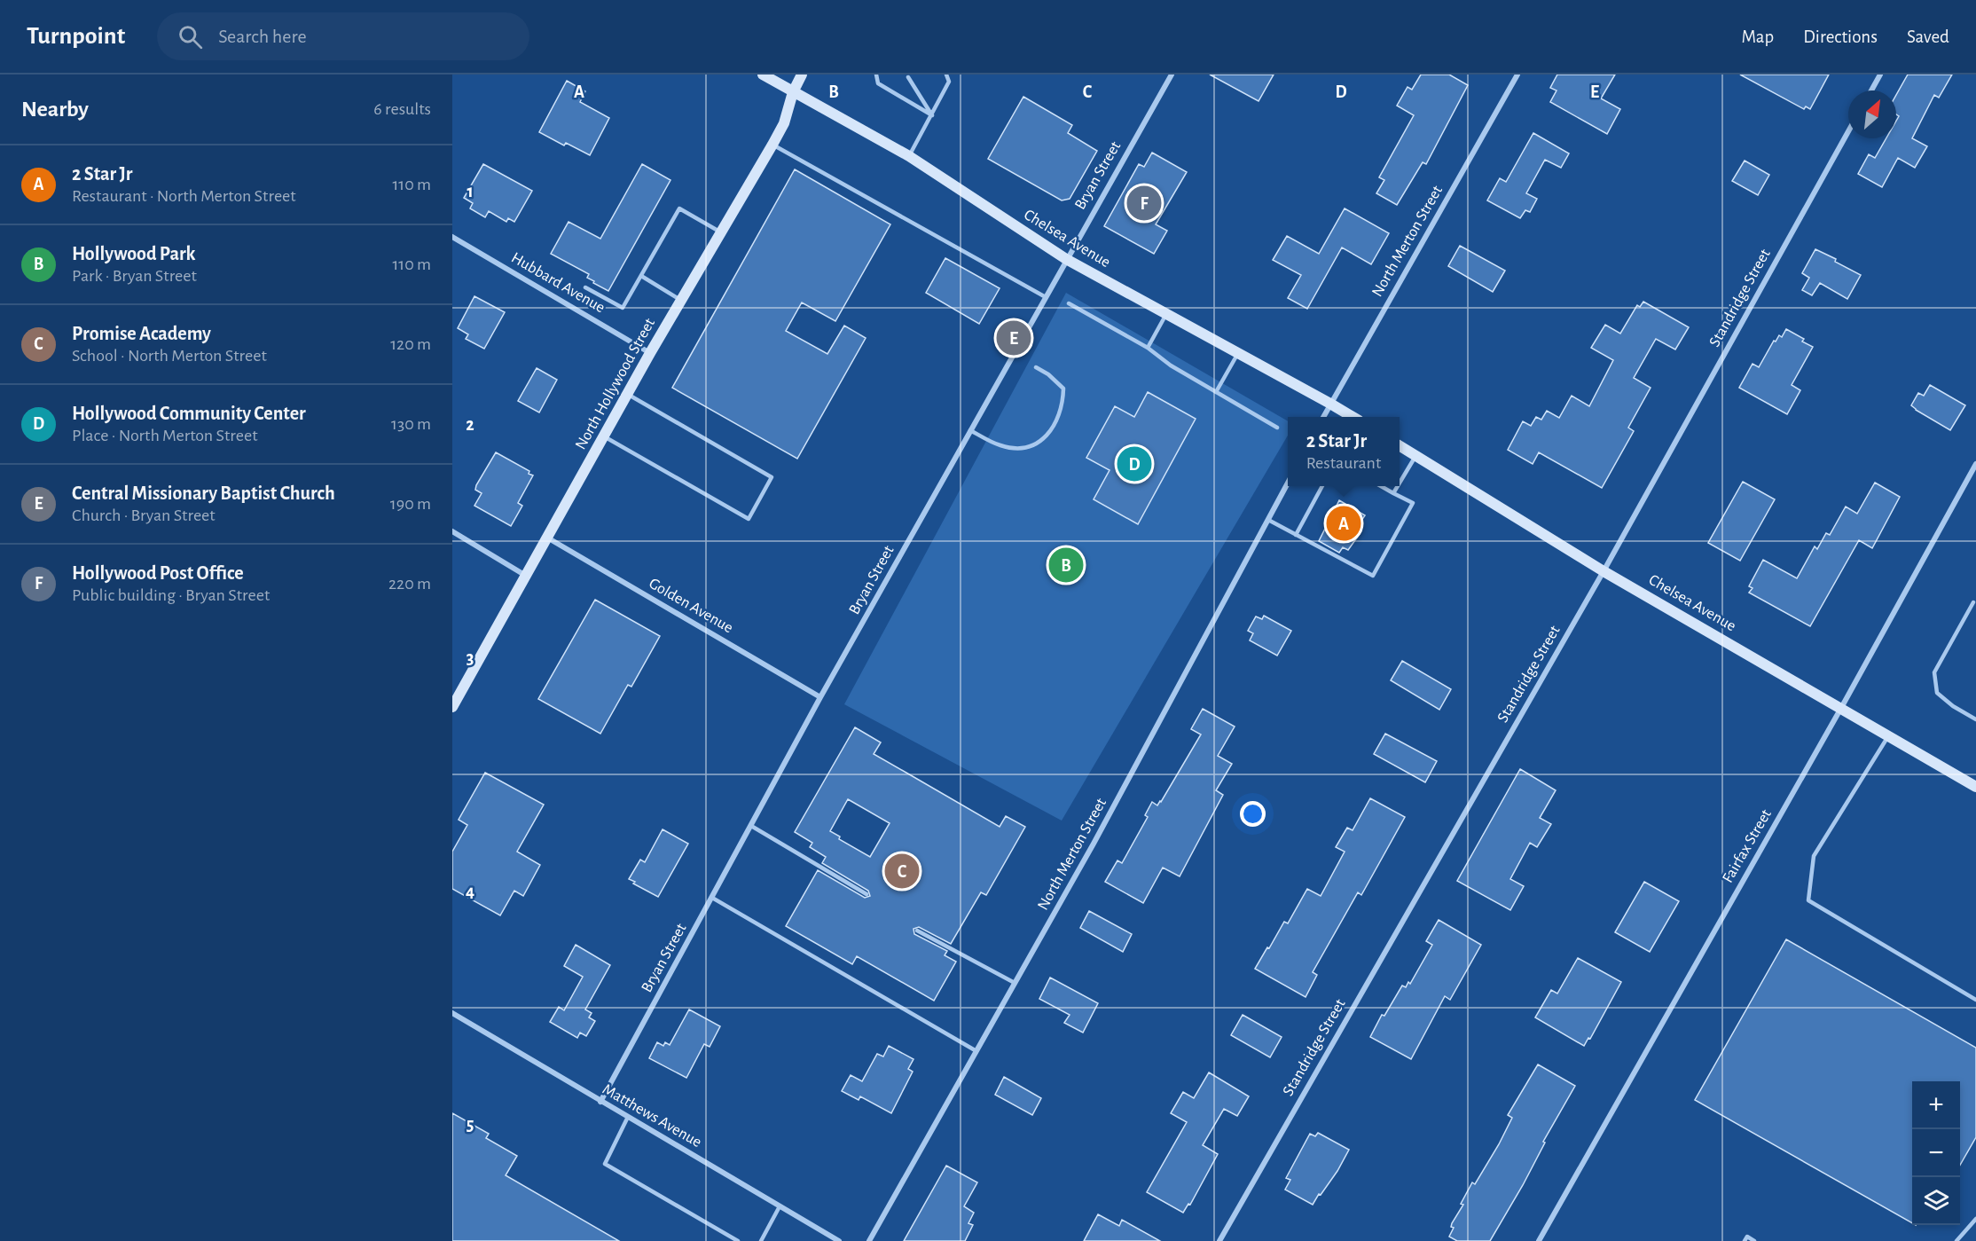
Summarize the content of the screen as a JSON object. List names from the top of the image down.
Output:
{
  "streets": {
    "main road": ["Chelsea Avenue", "North Hollywood Street"],
    "street": [
      "Bryan Street",
      "North Merton Street",
      "Hubbard Avenue",
      "Standridge Street",
      "Golden Avenue",
      "Fairfax Street",
      "Matthews Avenue"
    ]
  },
  "crossings": [
    ["Bryan Street", "Chelsea Avenue"],
    ["Bryan Street", "Golden Avenue"],
    ["Bryan Street", "Matthews Avenue"],
    ["Chelsea Avenue", "North Merton Street"],
    ["Chelsea Avenue", "Standridge Street"],
    ["Chelsea Avenue", "North Hollywood Street"],
    ["Chelsea Avenue", "Fairfax Street"],
    ["Hubbard Avenue", "North Hollywood Street"],
    ["North Hollywood Street", "Golden Avenue"]
  ],
  "north": "top right",
  "page": {
    "header": "Turnpoint",
    "search": "Search here",
    "nav": ["Map", "Directions", "Saved"],
    "heading": ["Nearby", "6 results"],
    "list": [
      {
        "mark": "A",
        "name": "2 Star Jr",
        "note": "Restaurant · North Merton Street",
        "value": "110 m"
      },
      {
        "mark": "B",
        "name": "Hollywood Park",
        "note": "Park · Bryan Street",
        "value": "110 m"
      },
      {
        "mark": "C",
        "name": "Promise Academy",
        "note": "School · North Merton Street",
        "value": "120 m"
      },
      {
        "mark": "D",
        "name": "Hollywood Community Center",
        "note": "Place · North Merton Street",
        "value": "130 m"
      },
      {
        "mark": "E",
        "name": "Central Missionary Baptist Church",
        "note": "Church · Bryan Street",
        "value": "190 m"
      },
      {
        "mark": "F",
        "name": "Hollywood Post Office",
        "note": "Public building · Bryan Street",
        "value": "220 m"
      }
    ],
    "pins": [
      "F",
      "E",
      "D",
      "A",
      "B",
      "C"
    ],
    "popup": ["2 Star Jr", "Restaurant"],
    "map_buttons": ["+", "−"]
  },
  "grid": {
    "columns": [
      "A",
      "B",
      "C",
      "D",
      "E"
    ],
    "rows": [
      "1",
      "2",
      "3",
      "4",
      "5"
    ]
  }
}
